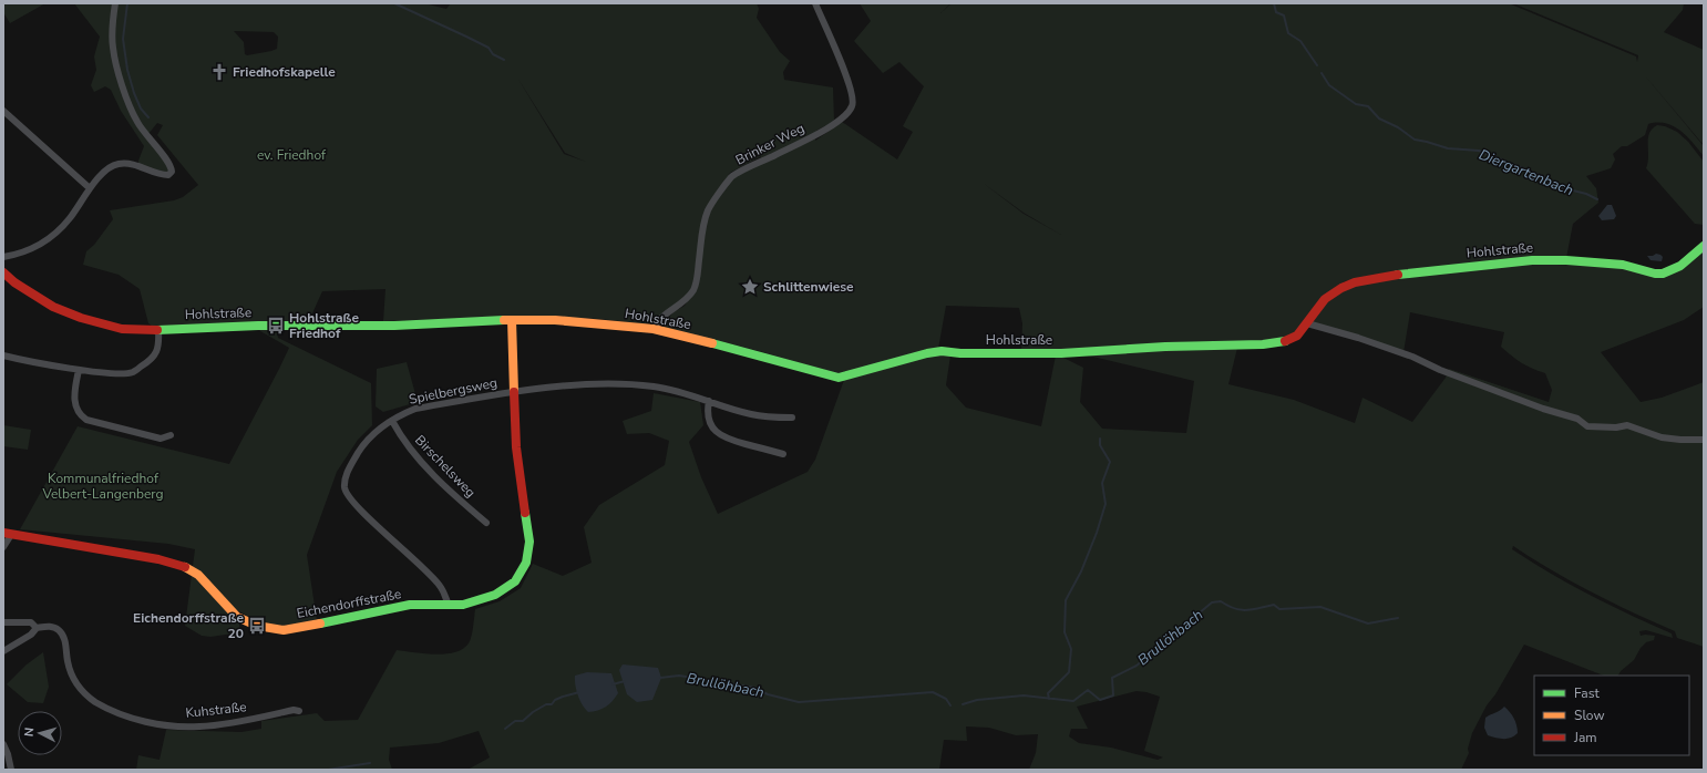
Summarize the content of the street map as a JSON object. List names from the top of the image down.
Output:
{
  "streets": {
    "street": [
      "Brinker Weg",
      "Hohlstraße",
      "Spielbergsweg",
      "Birschelsweg",
      "Eichendorffstraße",
      "Kuhstraße"
    ]
  },
  "crossings": [
    ["Brinker Weg", "Hohlstraße"],
    ["Hohlstraße", "Eichendorffstraße"],
    ["Spielbergsweg", "Birschelsweg"],
    ["Spielbergsweg", "Eichendorffstraße"]
  ],
  "water": ["Diergartenbach", "Brullöhbach"],
  "parks": ["ev. Friedhof", "Kommunalfriedhof Velbert-Langenberg"],
  "places": {
    "church": ["Friedhofskapelle"],
    "place": ["Schlittenwiese"],
    "bus stop": ["Hohlstraße Friedhof", "Eichendorffstraße 20"]
  },
  "legend": ["Fast", "Slow", "Jam"],
  "north": "left"
}
